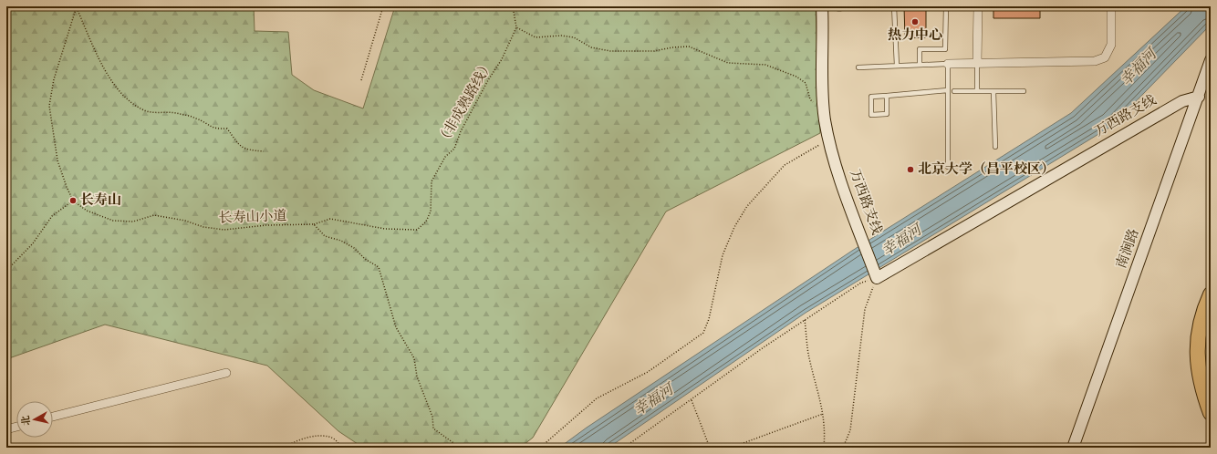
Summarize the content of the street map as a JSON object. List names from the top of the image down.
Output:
{
  "streets": {
    "street": ["万西路支线", "南涧路"],
    "path": ["（非成熟路线）", "长寿山小道"]
  },
  "crossings": [
    ["（非成熟路线）", "长寿山小道"],
    ["万西路支线", "南涧路"]
  ],
  "water": ["幸福河"],
  "places": ["热力中心", "北京大学（昌平校区）", "长寿山"],
  "north": "left"
}
